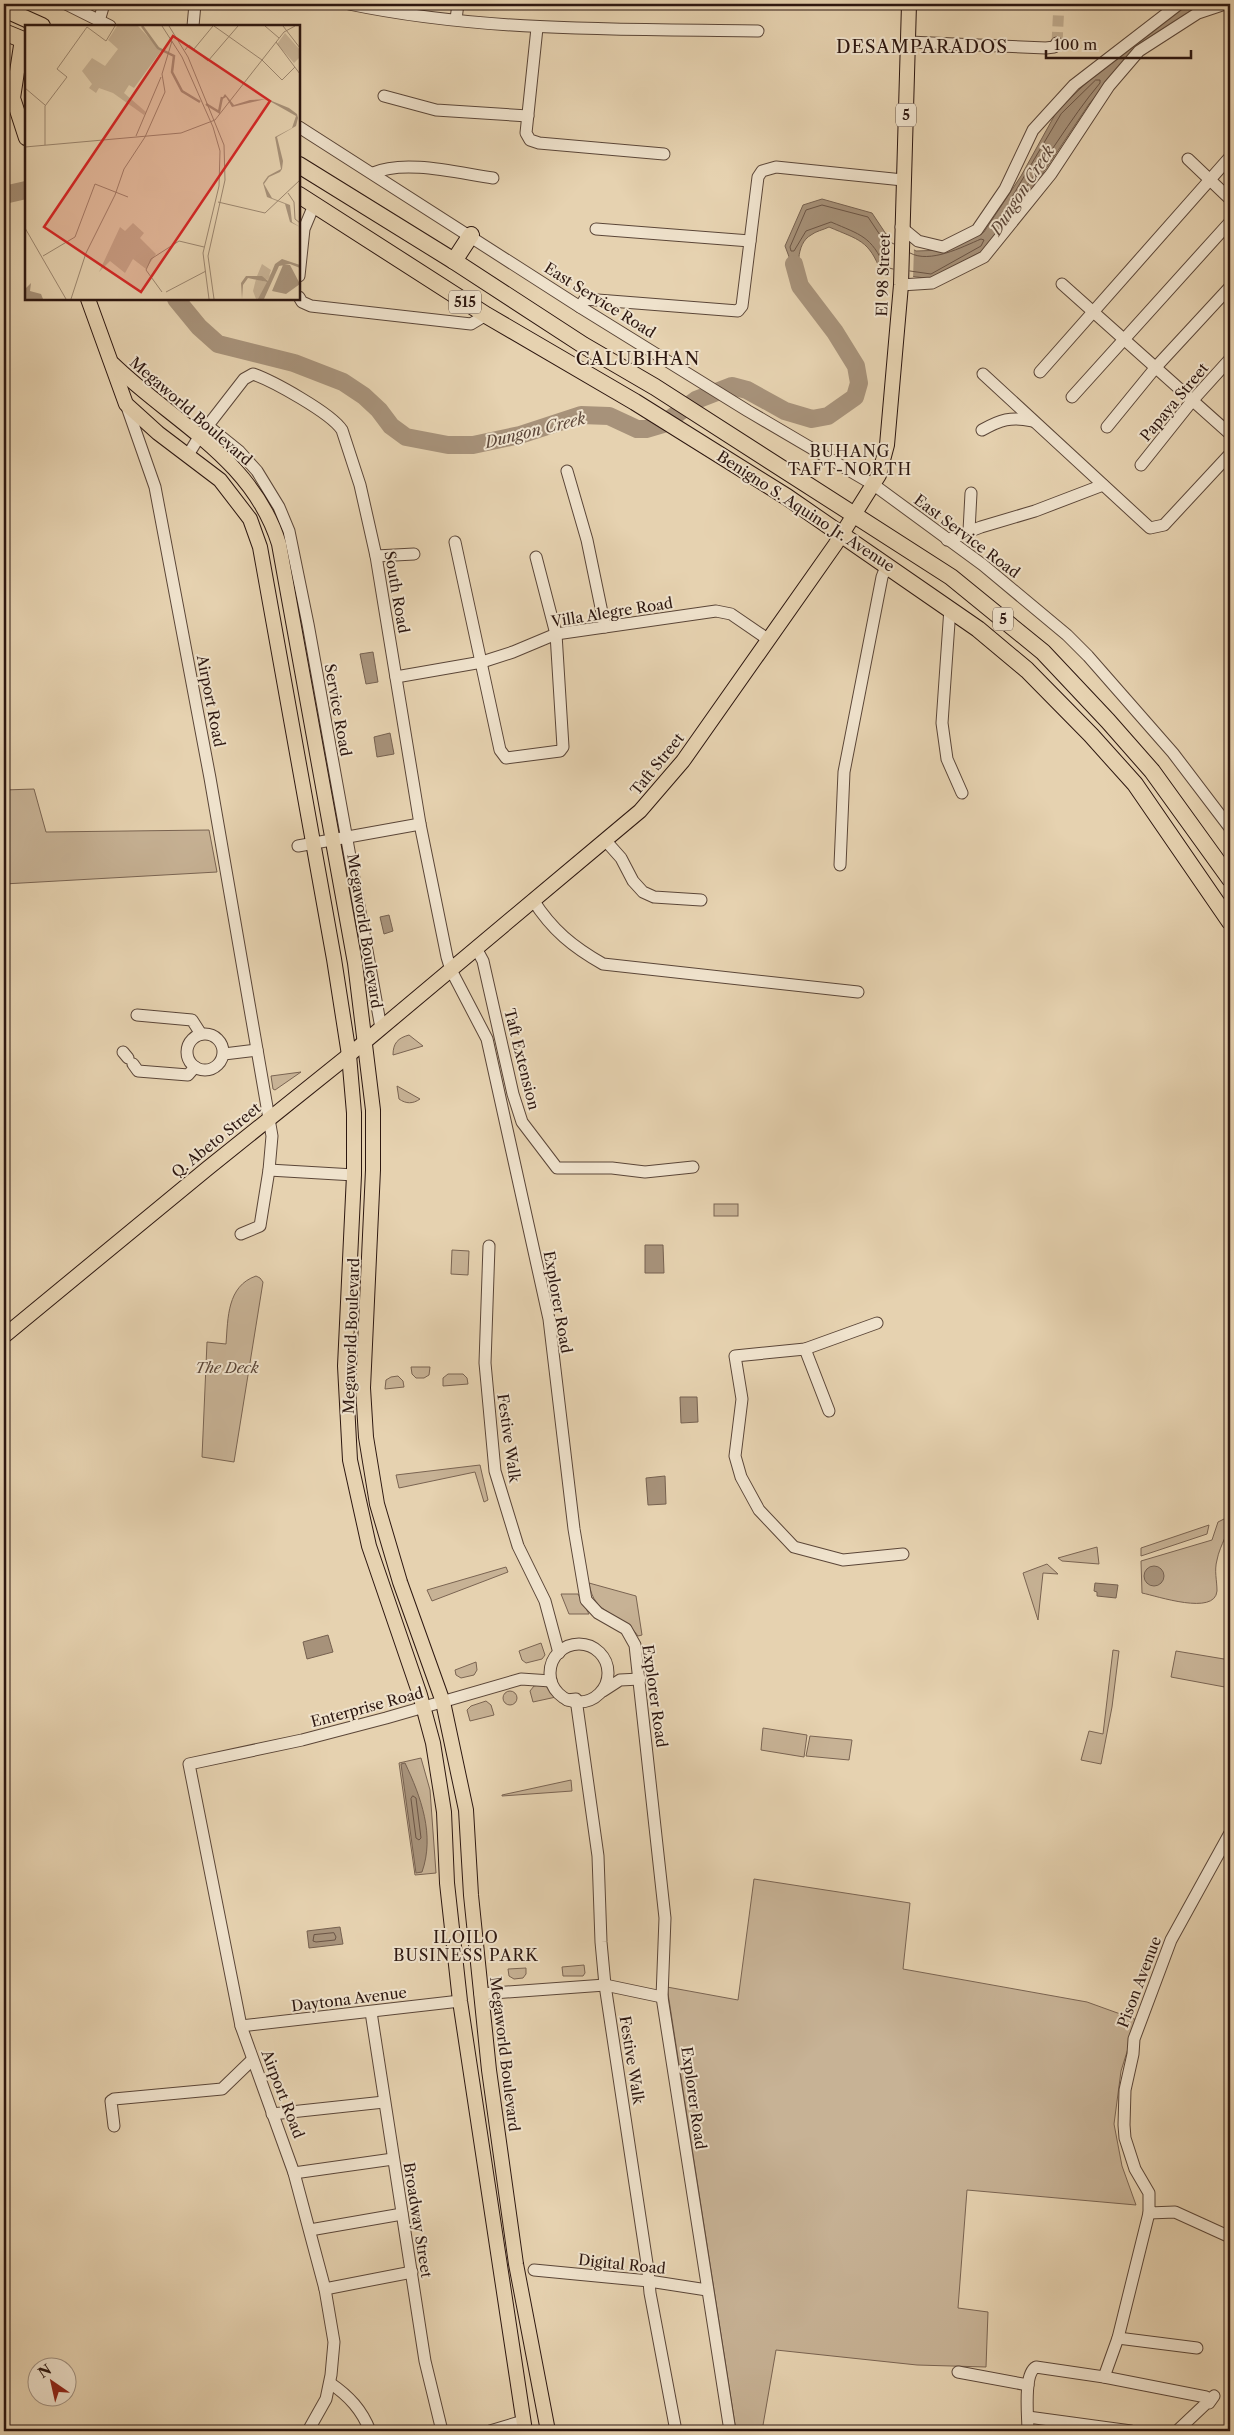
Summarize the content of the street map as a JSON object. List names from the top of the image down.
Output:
{
  "streets": {
    "highway": ["5", "515", "Benigno S. Aquino Jr. Avenue"],
    "main road": [
      "El 98 Street",
      "Megaworld Boulevard",
      "Airport Road",
      "Taft Street",
      "Q. Abeto Street"
    ],
    "street": [
      "East Service Road",
      "Papaya Street",
      "South Road",
      "Villa Alegre Road",
      "Service Road",
      "Taft Extension",
      "Explorer Road",
      "Festive Walk",
      "Enterprise Road",
      "Pison Avenue",
      "Daytona Avenue",
      "Broadway Street",
      "Digital Road"
    ]
  },
  "crossings": [
    ["El 98 Street", "East Service Road"],
    ["El 98 Street", "Benigno S. Aquino Jr. Avenue"],
    ["El 98 Street", "Taft Street"],
    ["Megaworld Boulevard", "South Road"],
    ["Megaworld Boulevard", "Airport Road"],
    ["Megaworld Boulevard", "Q. Abeto Street"],
    ["Megaworld Boulevard", "Enterprise Road"],
    ["Megaworld Boulevard", "Daytona Avenue"],
    ["Benigno S. Aquino Jr. Avenue", "Taft Street"],
    ["South Road", "Villa Alegre Road"],
    ["South Road", "Service Road"],
    ["South Road", "Taft Street"],
    ["South Road", "Q. Abeto Street"],
    ["South Road", "Explorer Road"],
    ["Villa Alegre Road", "Taft Street"],
    ["Airport Road", "Q. Abeto Street"],
    ["Airport Road", "Enterprise Road"],
    ["Airport Road", "Daytona Avenue"],
    ["Service Road", "Q. Abeto Street"],
    ["Taft Street", "Taft Extension"],
    ["Taft Street", "Q. Abeto Street"],
    ["Taft Street", "Explorer Road"],
    ["Q. Abeto Street", "Explorer Road"],
    ["Explorer Road", "Digital Road"],
    ["Festive Walk", "Digital Road"],
    ["Daytona Avenue", "Broadway Street"]
  ],
  "districts": [
    "DESAMPARADOS",
    "CALUBIHAN",
    "BUHANG TAFT-NORTH",
    "ILOILO BUSINESS PARK"
  ],
  "water": ["Dungon Creek"],
  "parks": ["The Deck"],
  "scale_bar": "100 m",
  "north": "top left"
}
